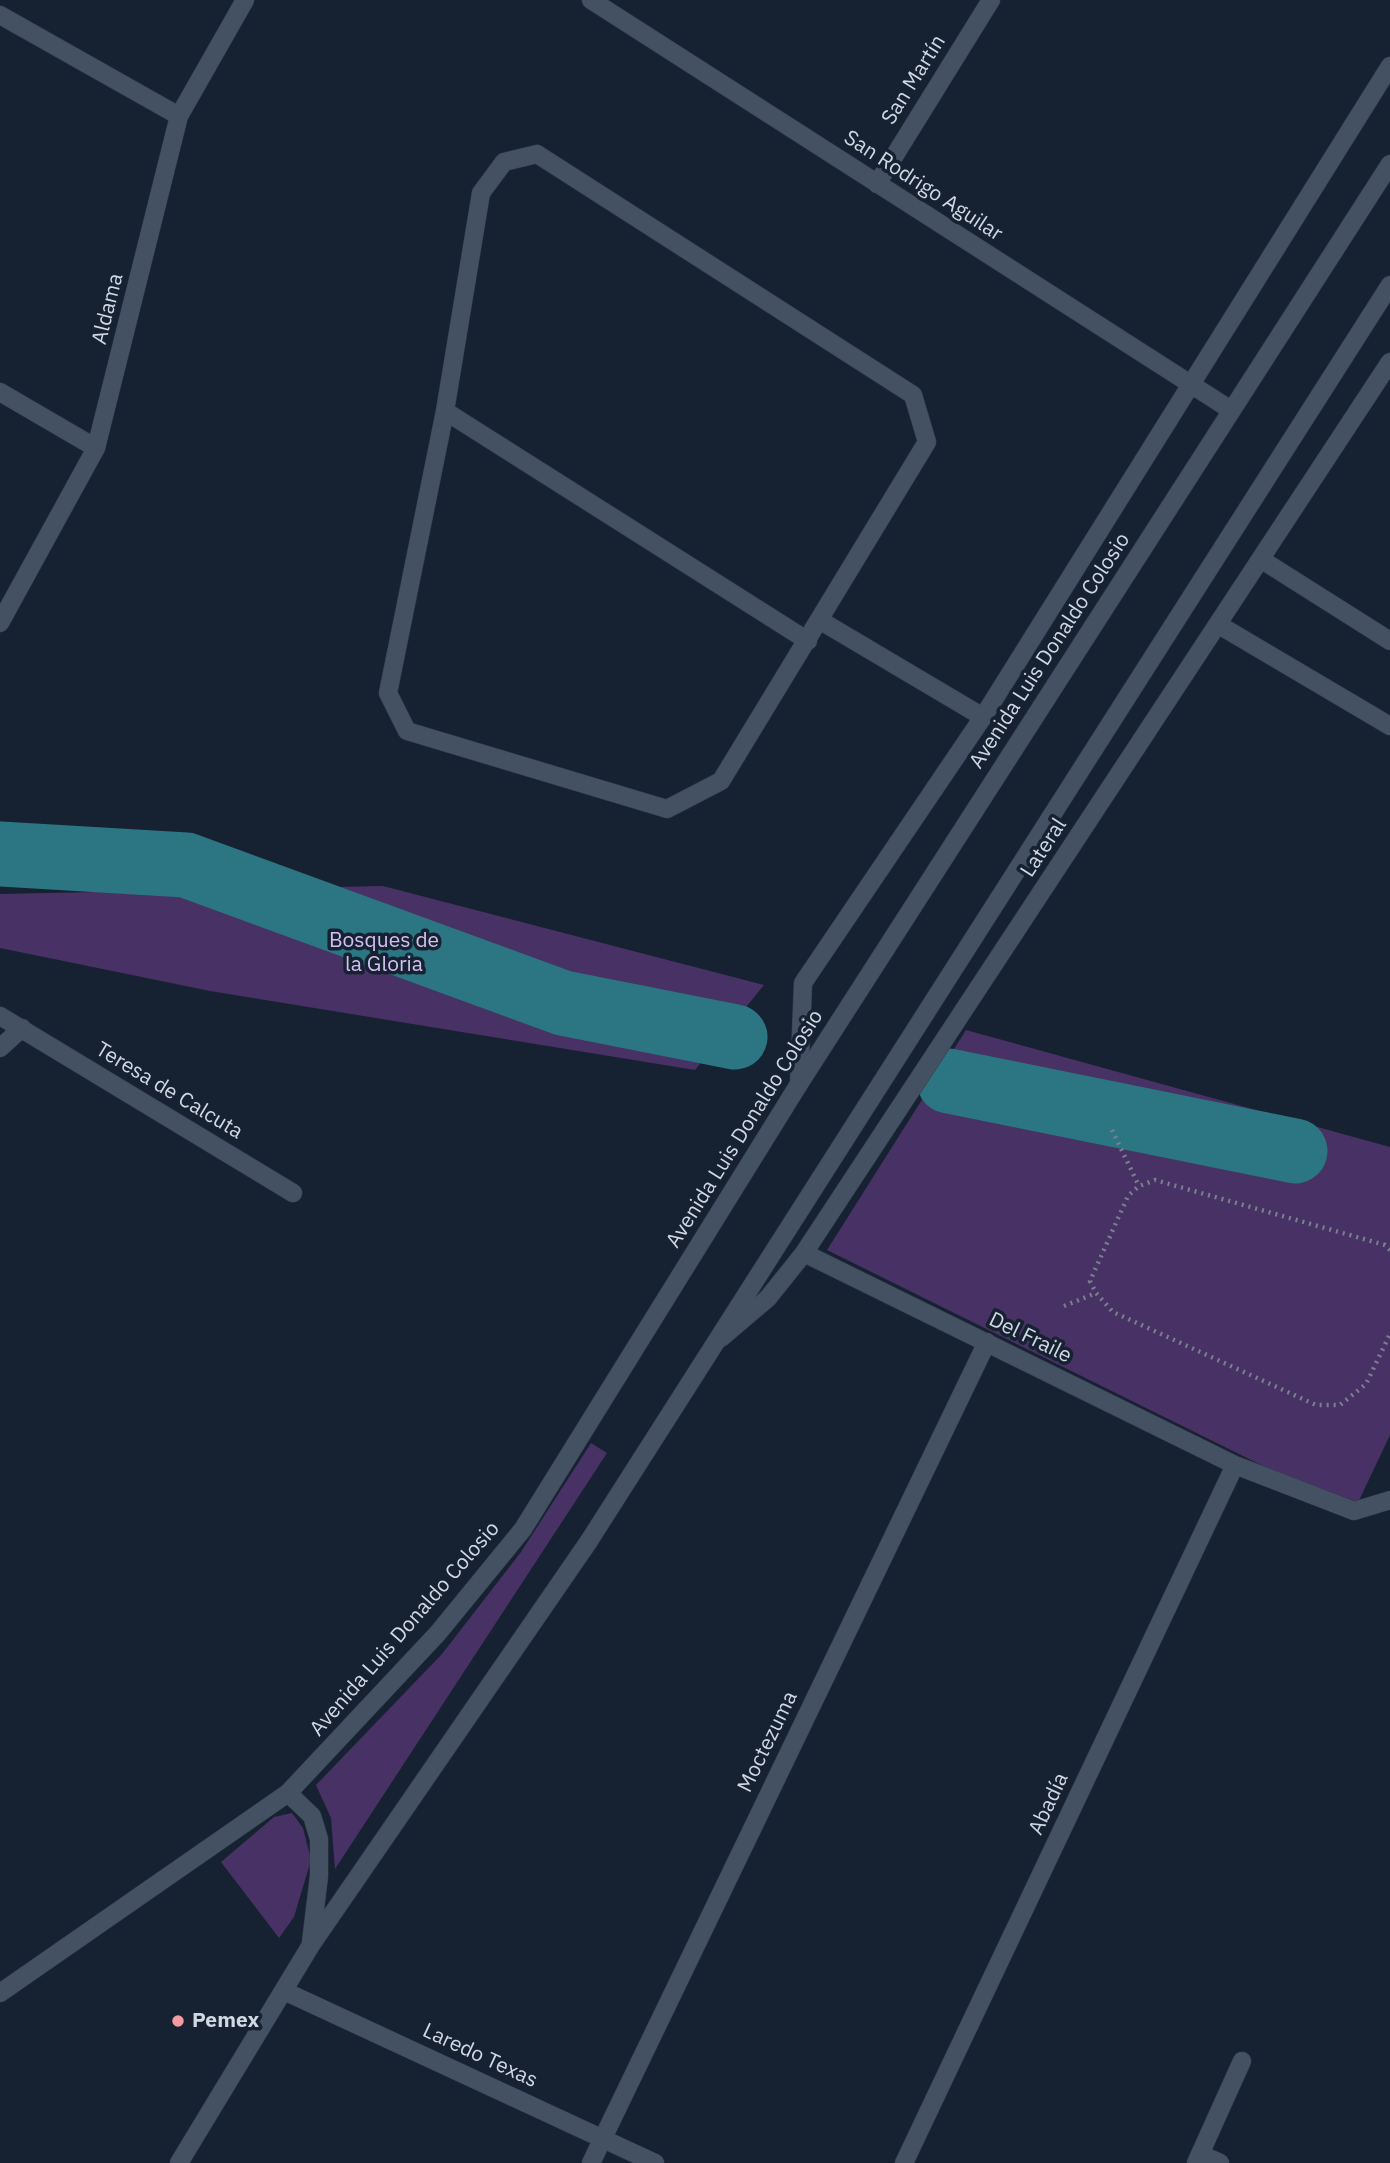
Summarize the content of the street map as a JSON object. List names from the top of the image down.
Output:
{
  "streets": {
    "street": [
      "San Martín",
      "San Rodrigo Aguilar",
      "Aldama",
      "Avenida Luis Donaldo Colosio",
      "Lateral",
      "Teresa de Calcuta",
      "Del Fraile",
      "Moctezuma",
      "Abadía",
      "Laredo Texas"
    ]
  },
  "crossings": [
    ["San Martín", "San Rodrigo Aguilar"],
    ["San Rodrigo Aguilar", "Avenida Luis Donaldo Colosio"],
    ["Lateral", "Del Fraile"],
    ["Del Fraile", "Moctezuma"],
    ["Del Fraile", "Abadía"],
    ["Moctezuma", "Laredo Texas"]
  ],
  "parks": ["Bosques de la Gloria"],
  "places": ["Pemex"]
}
